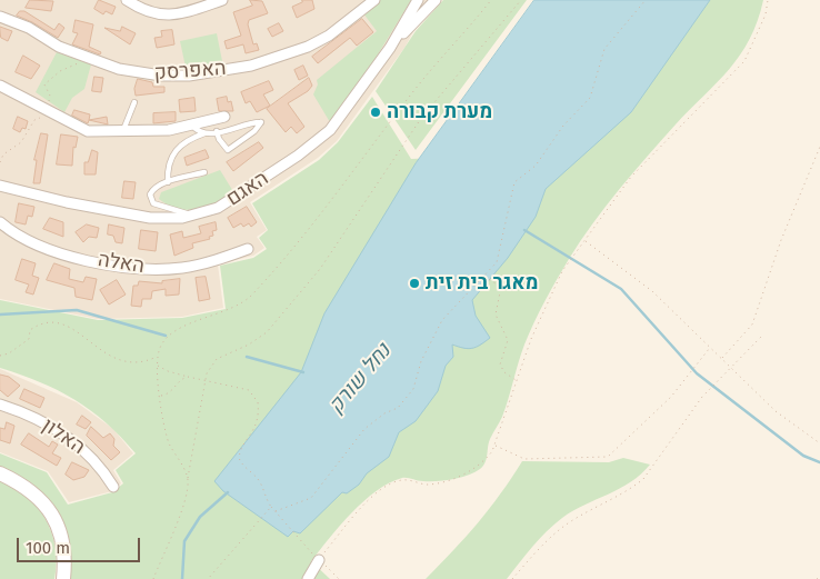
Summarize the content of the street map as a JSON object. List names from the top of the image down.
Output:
{
  "streets": {
    "street": [
      "האפרסק",
      "האגם",
      "האלה",
      "האלון"
    ]
  },
  "water": ["נחל שורק"],
  "places": ["מערת קבורה", "מאגר בית זית"],
  "scale_bar": "100 m"
}
